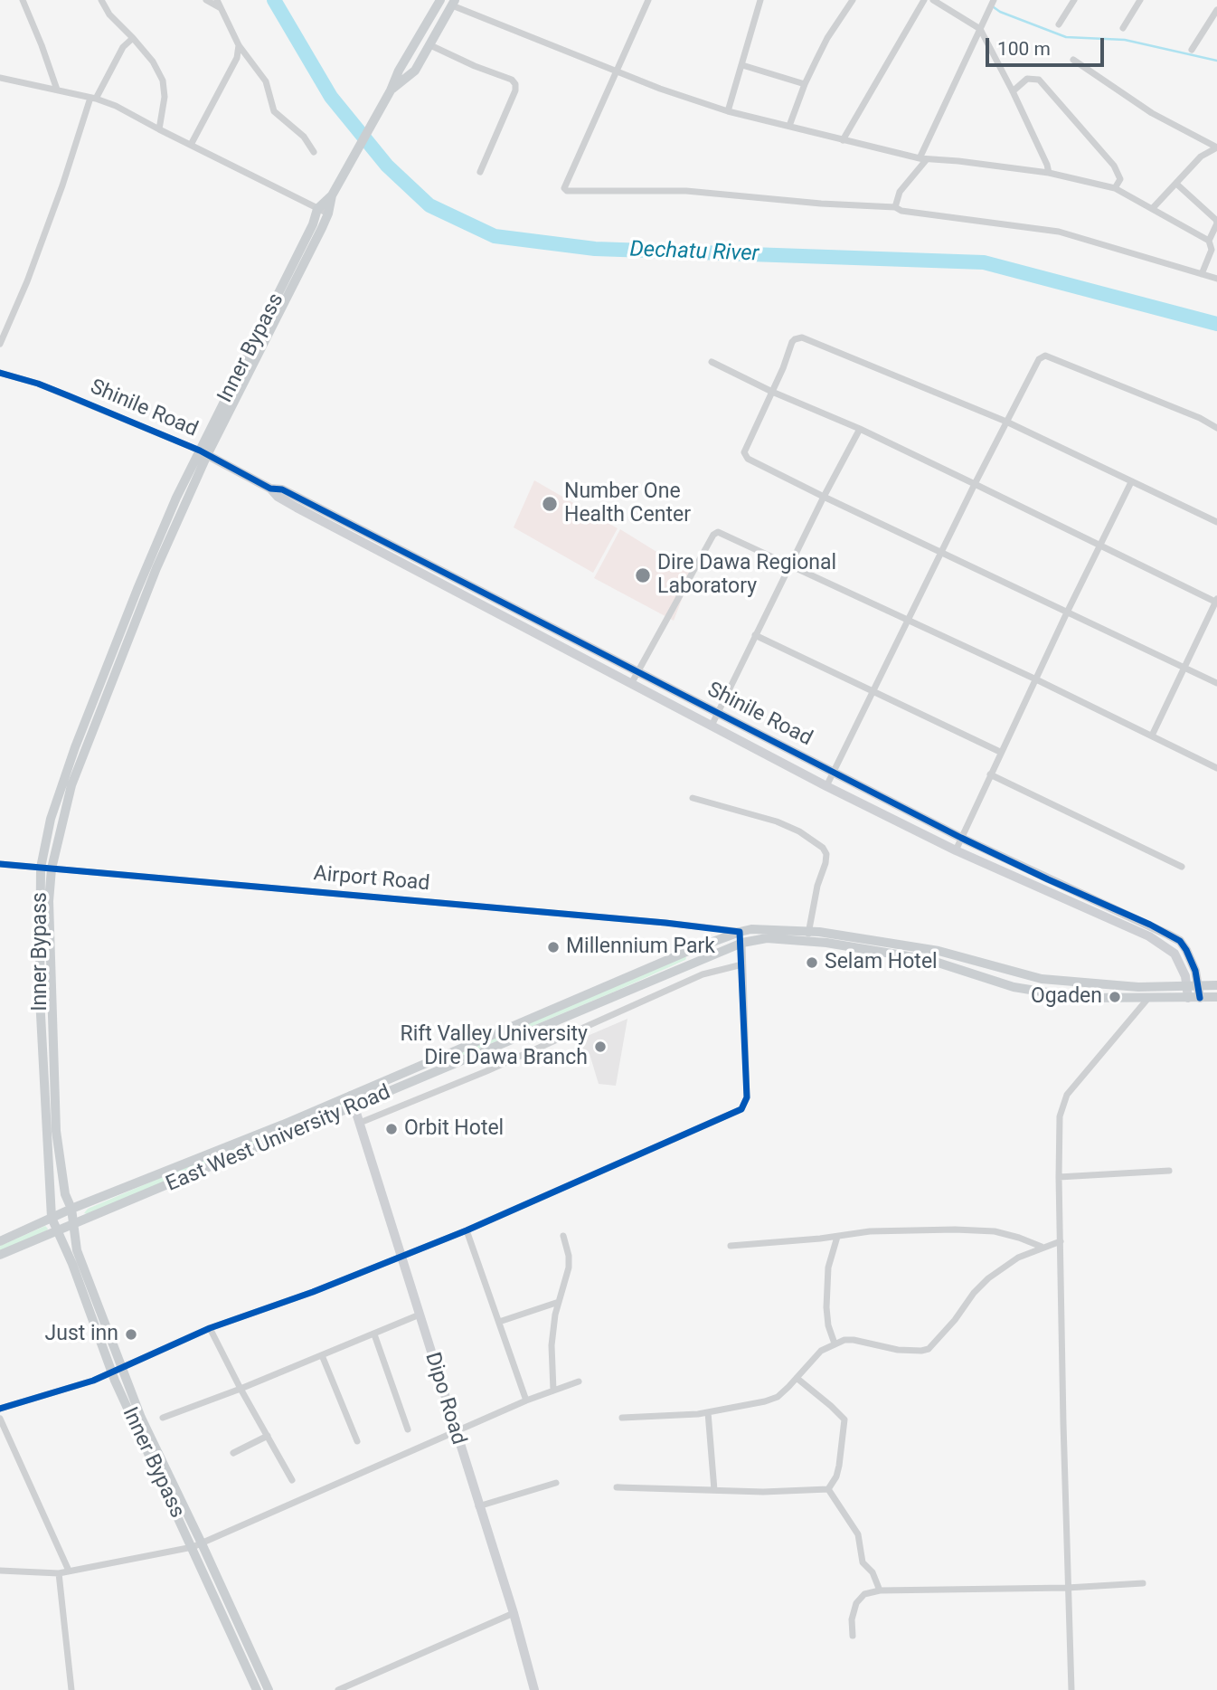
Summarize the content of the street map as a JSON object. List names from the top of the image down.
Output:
{
  "streets": {
    "main road": ["Inner Bypass", "East West University Road"],
    "street": ["Shinile Road", "Airport Road", "Dipo Road"]
  },
  "crossings": [
    ["Inner Bypass", "Shinile Road"],
    ["Inner Bypass", "Airport Road"],
    ["Inner Bypass", "East West University Road"],
    ["Shinile Road", "East West University Road"],
    ["Airport Road", "East West University Road"],
    ["East West University Road", "Dipo Road"]
  ],
  "water": ["Dechatu River"],
  "places": [
    "Number One Health Center",
    "Dire Dawa Regional Laboratory",
    "Millennium Park",
    "Selam Hotel",
    "Ogaden",
    "Rift Valley University Dire Dawa Branch",
    "Orbit Hotel",
    "Just inn"
  ],
  "scale_bar": "100 m"
}
